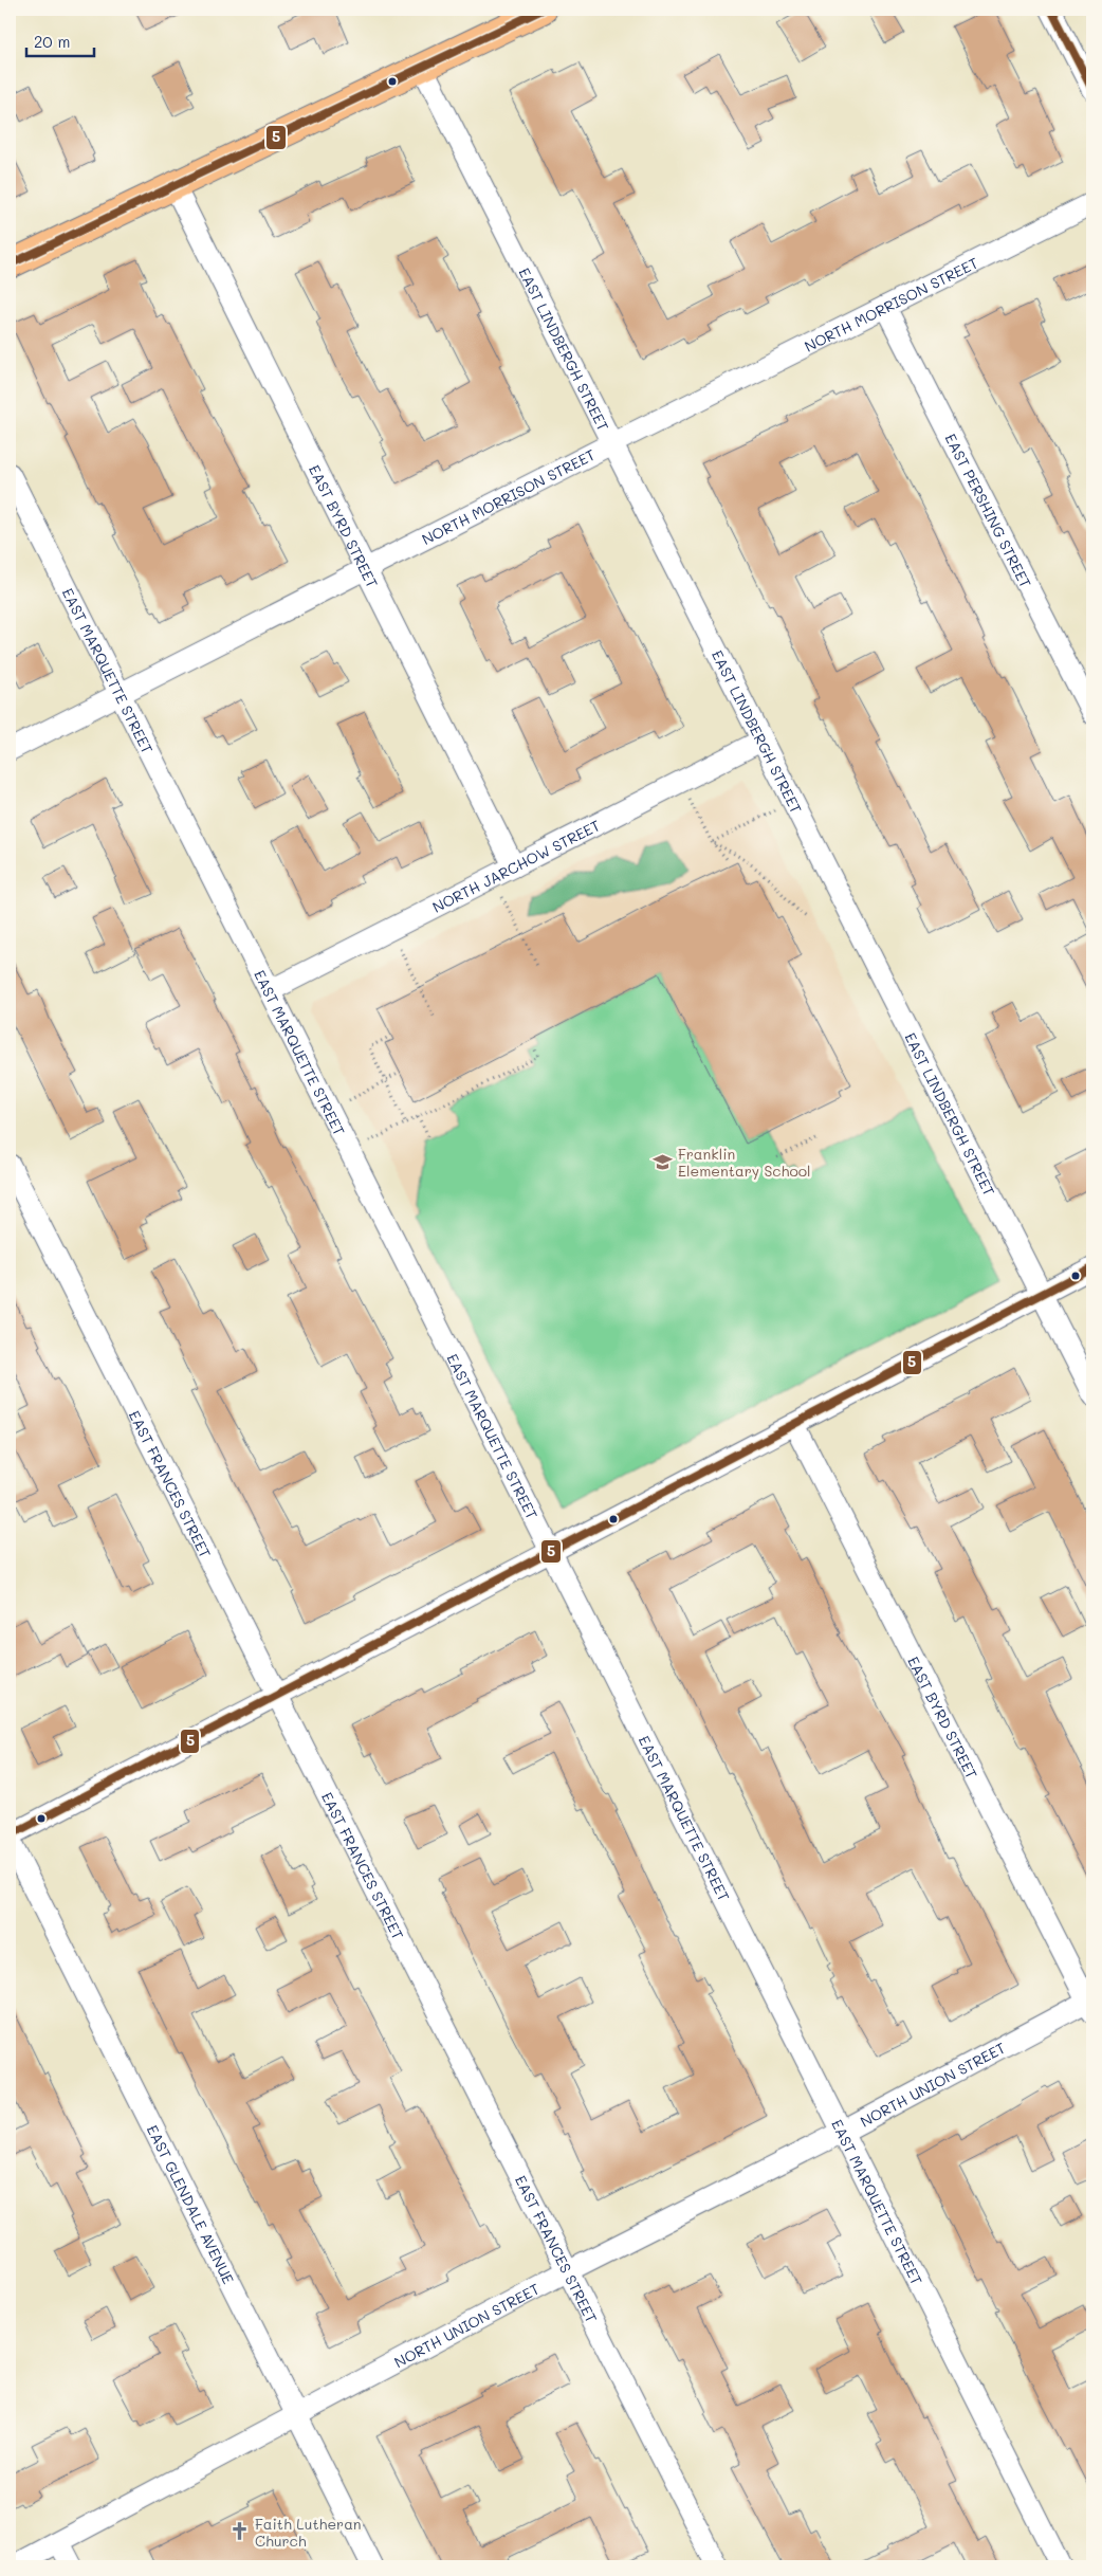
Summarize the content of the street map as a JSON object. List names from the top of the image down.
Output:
{
  "streets": {
    "street": [
      "NORTH MORRISON STREET",
      "EAST LINDBERGH STREET",
      "EAST PERSHING STREET",
      "EAST BYRD STREET",
      "EAST MARQUETTE STREET",
      "NORTH JARCHOW STREET",
      "EAST FRANCES STREET",
      "NORTH UNION STREET",
      "EAST GLENDALE AVENUE"
    ]
  },
  "crossings": [
    ["NORTH MORRISON STREET", "EAST LINDBERGH STREET"],
    ["NORTH MORRISON STREET", "EAST PERSHING STREET"],
    ["NORTH MORRISON STREET", "EAST BYRD STREET"],
    ["NORTH MORRISON STREET", "EAST MARQUETTE STREET"],
    ["EAST LINDBERGH STREET", "NORTH JARCHOW STREET"],
    ["EAST BYRD STREET", "NORTH JARCHOW STREET"],
    ["EAST BYRD STREET", "NORTH UNION STREET"],
    ["EAST MARQUETTE STREET", "NORTH JARCHOW STREET"],
    ["EAST MARQUETTE STREET", "NORTH UNION STREET"],
    ["EAST FRANCES STREET", "NORTH UNION STREET"],
    ["NORTH UNION STREET", "EAST GLENDALE AVENUE"]
  ],
  "places": {
    "school or university": ["Franklin Elementary School"],
    "church": ["Faith Lutheran Church"]
  },
  "lines": ["transit line 5"],
  "scale_bar": "20 m"
}
